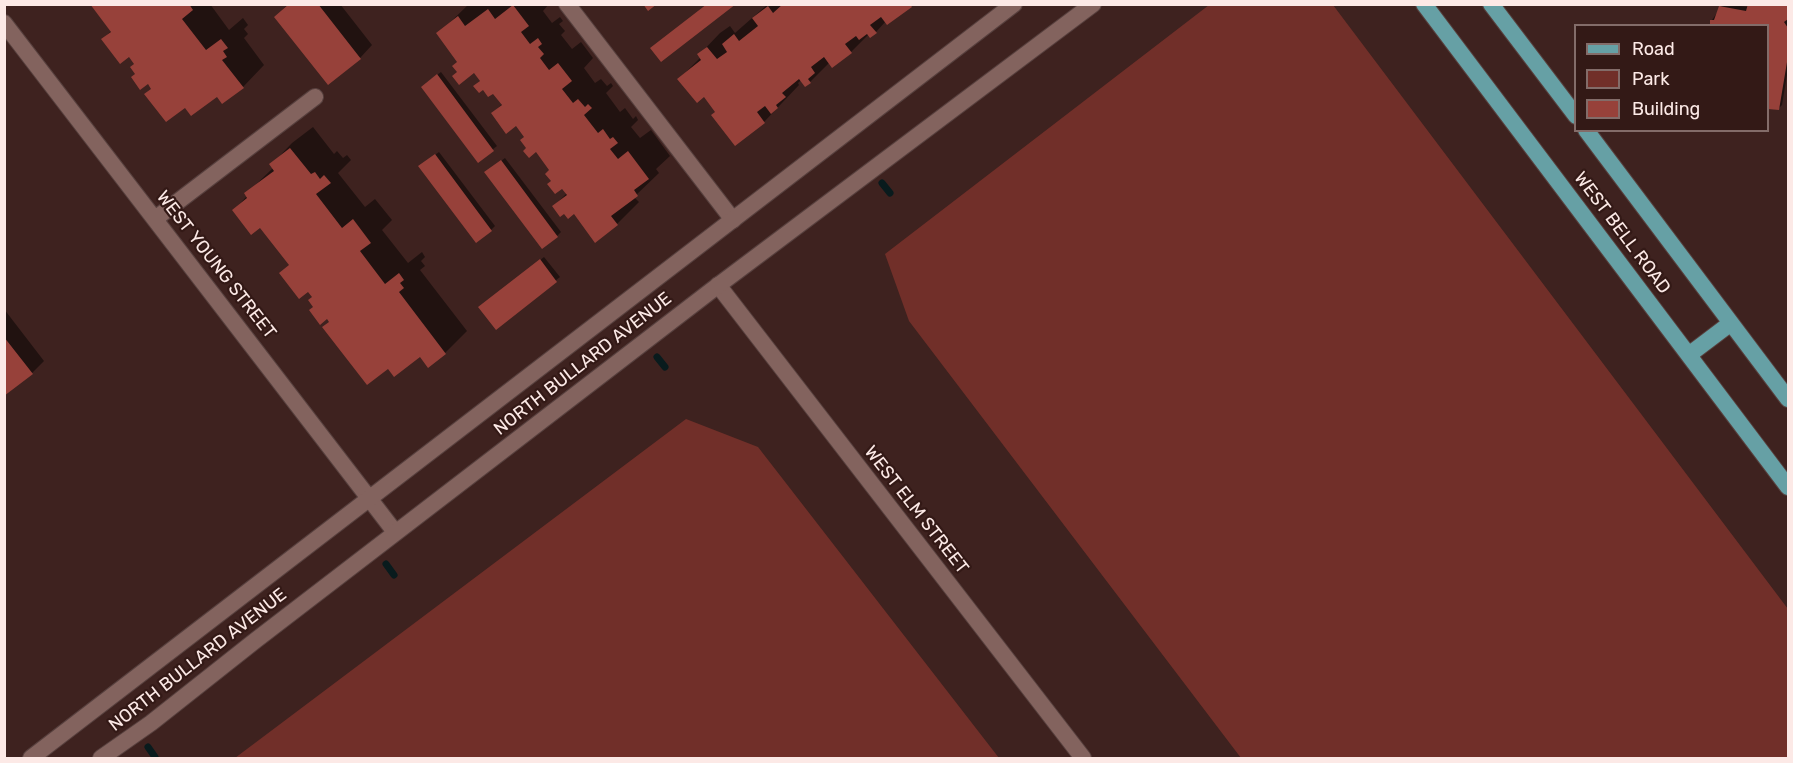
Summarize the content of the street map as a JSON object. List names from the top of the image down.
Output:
{
  "streets": {
    "main road": [
      "WEST BELL ROAD",
      "WEST YOUNG STREET",
      "NORTH BULLARD AVENUE",
      "WEST ELM STREET"
    ]
  },
  "crossings": [
    ["WEST YOUNG STREET", "NORTH BULLARD AVENUE"],
    ["NORTH BULLARD AVENUE", "WEST ELM STREET"]
  ],
  "legend": ["Road", "Park", "Building"]
}
